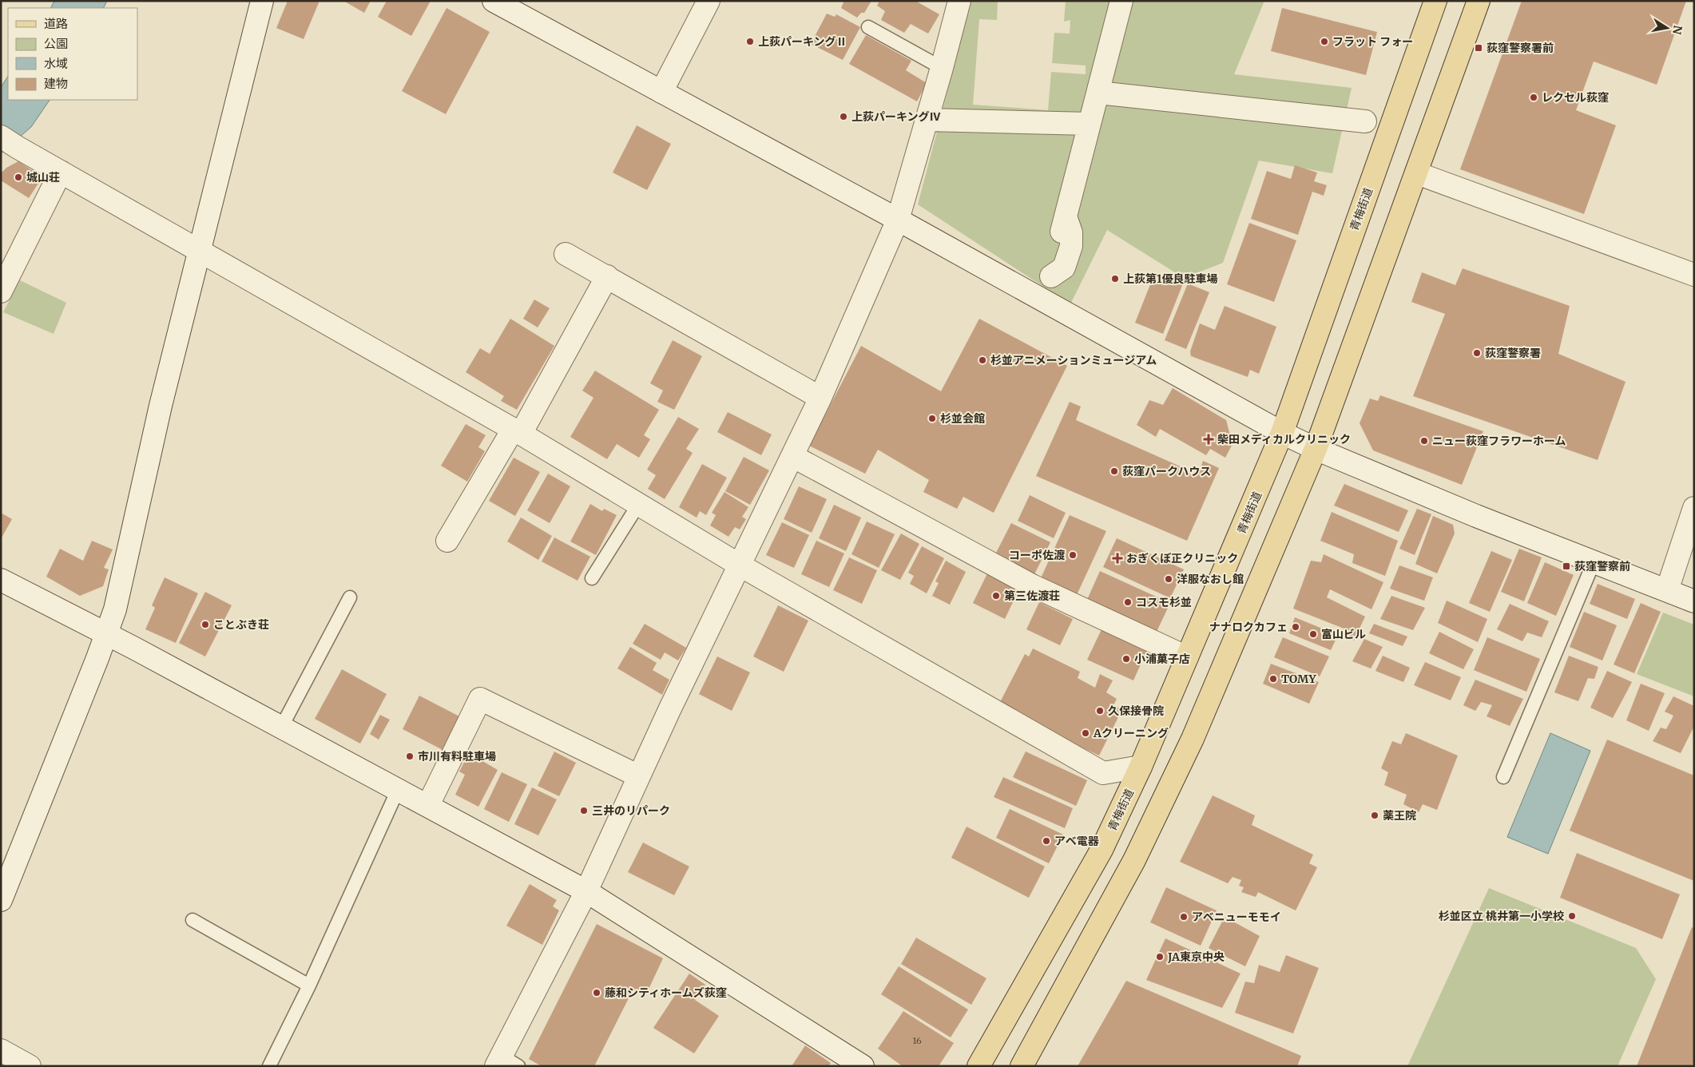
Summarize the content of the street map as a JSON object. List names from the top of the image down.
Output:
{
  "streets": {
    "main road": ["青梅街道"]
  },
  "places": {
    "other": [
      "上荻パーキングⅡ",
      "フラット フォー",
      "レクセル荻窪",
      "上荻パーキングⅣ",
      "城山荘",
      "上荻第1優良駐車場",
      "荻窪警察署",
      "杉並アニメーションミュージアム",
      "杉並会館",
      "ニュー荻窪フラワーホーム",
      "荻窪パークハウス",
      "コーポ佐渡",
      "洋服なおし館",
      "第三佐渡荘",
      "コスモ杉並",
      "ことぶき荘",
      "ナナロクカフェ",
      "富山ビル",
      "小浦菓子店",
      "TOMY",
      "久保接骨院",
      "Aクリーニング",
      "市川有料駐車場",
      "三井のリパーク",
      "薬王院",
      "アベ電器",
      "杉並区立 桃井第一小学校",
      "アベニューモモイ",
      "JA東京中央",
      "藤和シティホームズ荻窪"
    ],
    "transit": ["荻窪警察署前", "荻窪警察前"],
    "health": ["柴田メディカルクリニック", "おぎくぼ正クリニック"]
  },
  "house_numbers": ["16"],
  "legend": [
    "道路",
    "公園",
    "水域",
    "建物"
  ],
  "north": "right"
}
